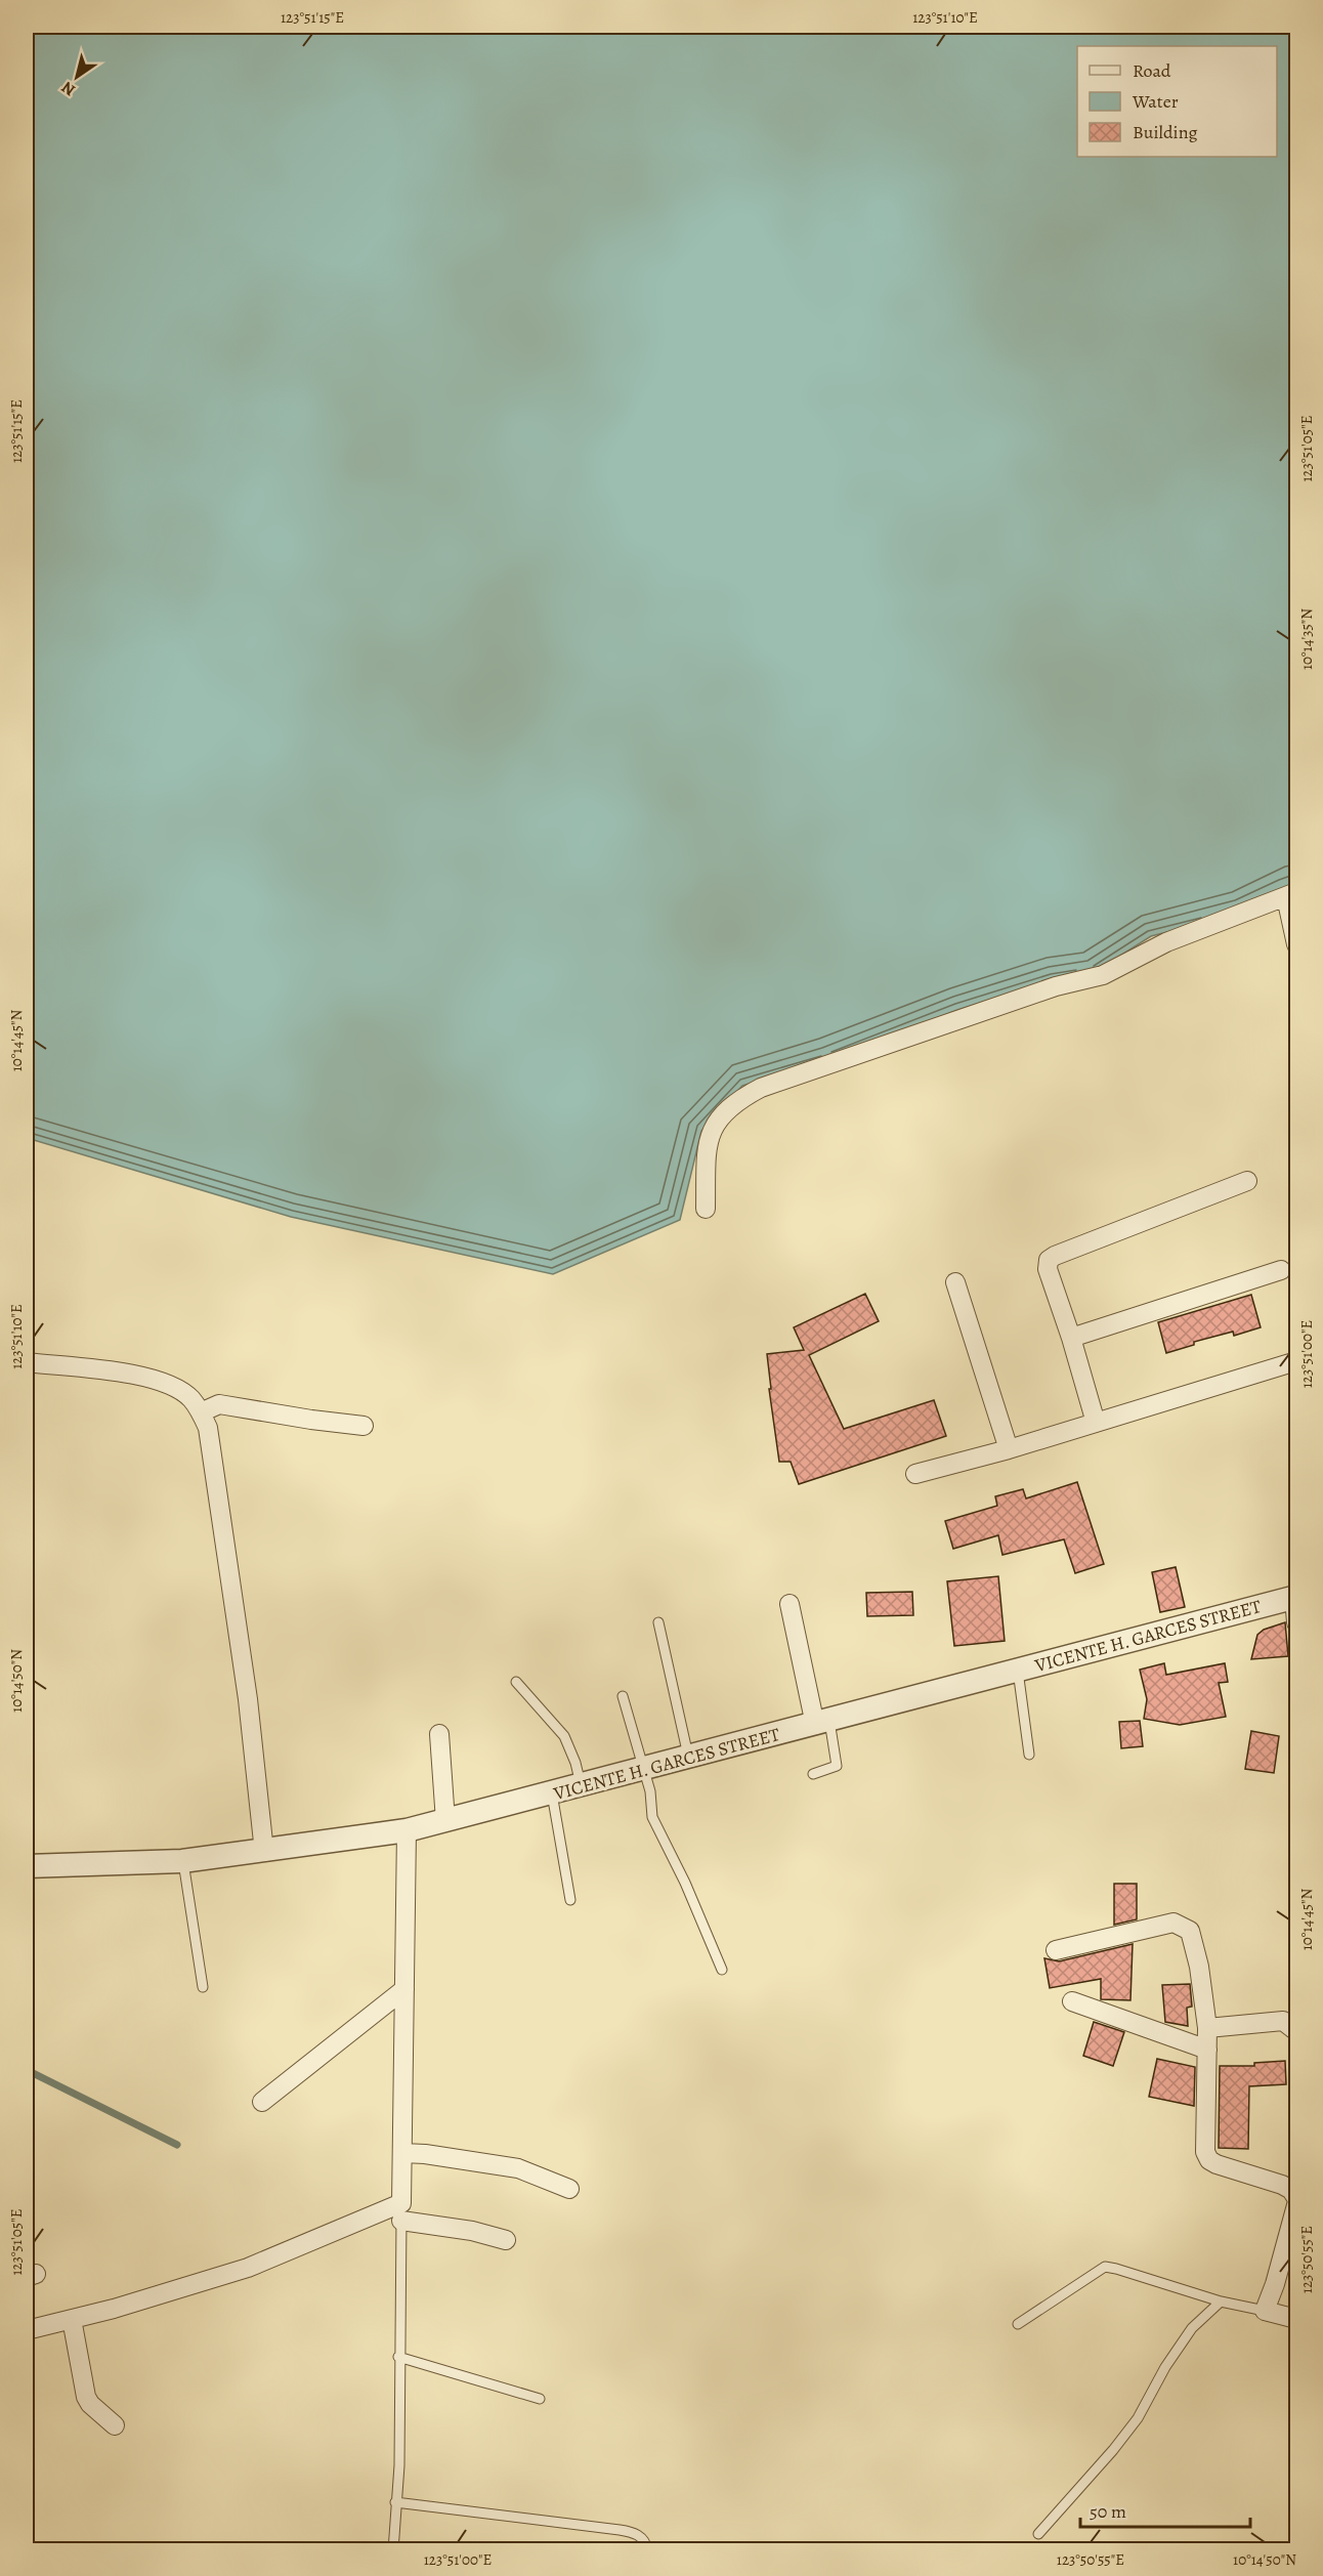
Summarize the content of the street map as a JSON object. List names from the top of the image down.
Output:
{
  "streets": {
    "street": ["VICENTE H. GARCES STREET"]
  },
  "legend": ["Road", "Water", "Building"],
  "scale_bar": "50 m",
  "north": "bottom left",
  "coordinates": [
    "123°51'15\"E",
    "123°51'10\"E",
    "123°51'05\"E",
    "10°14'35\"N",
    "10°14'45\"N",
    "123°51'00\"E",
    "10°14'50\"N",
    "123°50'55\"E"
  ]
}
